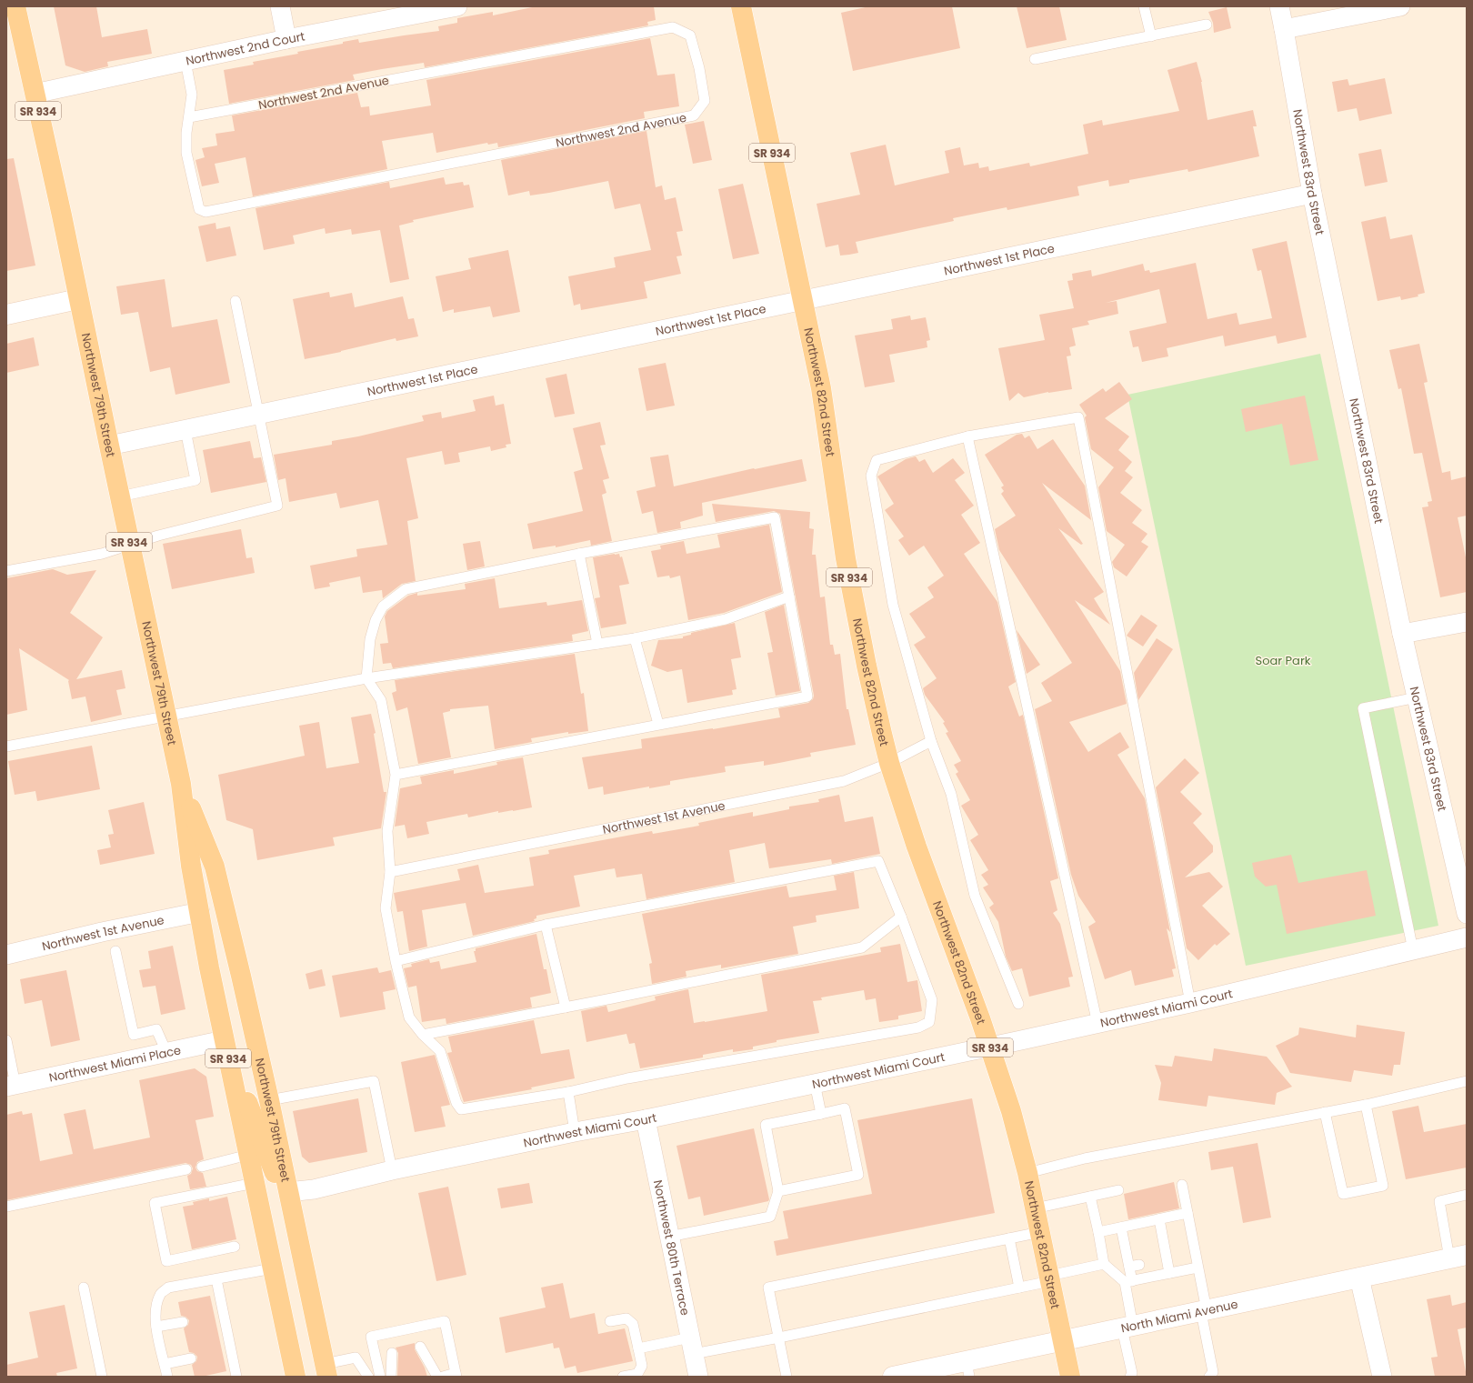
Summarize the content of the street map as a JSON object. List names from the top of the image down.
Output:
{
  "streets": {
    "main road": [
      "SR 934",
      "Northwest 82nd Street",
      "Northwest 79th Street",
      "North Miami Avenue"
    ],
    "street": [
      "Northwest 2nd Court",
      "Northwest 83rd Street",
      "Northwest 1st Place",
      "Northwest 1st Avenue",
      "Northwest Miami Court",
      "Northwest Miami Place",
      "Northwest 80th Terrace"
    ],
    "lane": ["Northwest 2nd Avenue"]
  },
  "crossings": [
    ["Northwest 2nd Court", "Northwest 79th Street"],
    ["SR 934", "Northwest 82nd Street"],
    ["SR 934", "North Miami Avenue"],
    ["Northwest 83rd Street", "Northwest 1st Place"],
    ["Northwest 1st Place", "Northwest 82nd Street"],
    ["Northwest 1st Place", "Northwest 79th Street"],
    ["Northwest 82nd Street", "Northwest 1st Avenue"],
    ["Northwest 82nd Street", "Northwest Miami Court"],
    ["Northwest 82nd Street", "North Miami Avenue"],
    ["Northwest 79th Street", "Northwest 1st Avenue"],
    ["Northwest 79th Street", "Northwest Miami Court"],
    ["Northwest 79th Street", "Northwest Miami Place"],
    ["Northwest Miami Court", "Northwest 80th Terrace"]
  ],
  "parks": ["Soar Park"]
}
